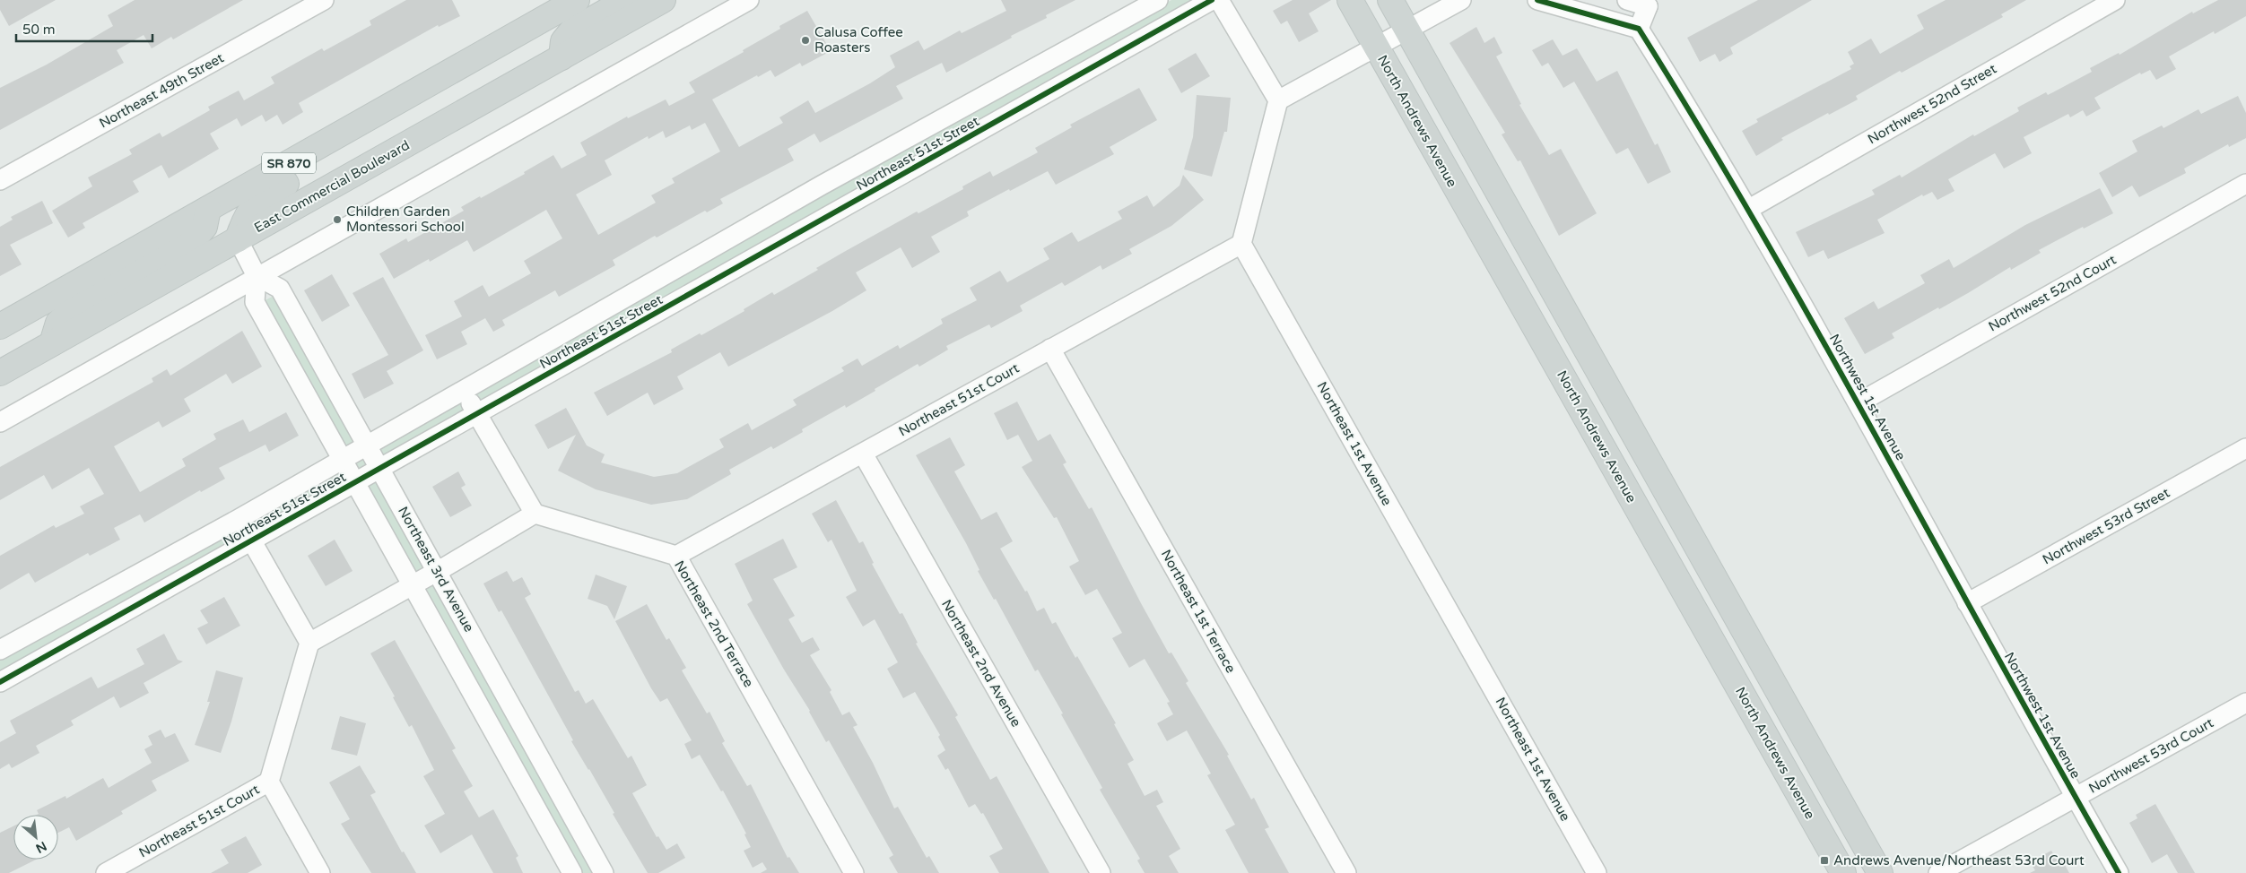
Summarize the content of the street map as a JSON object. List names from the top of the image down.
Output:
{
  "streets": {
    "main road": ["North Andrews Avenue", "SR 870", "East Commercial Boulevard"],
    "street": [
      "Northeast 49th Street",
      "Northwest 52nd Street",
      "Northeast 51st Street",
      "Northwest 52nd Court",
      "Northwest 1st Avenue",
      "Northeast 51st Court",
      "Northeast 1st Avenue",
      "Northwest 53rd Street",
      "Northeast 3rd Avenue",
      "Northeast 1st Terrace",
      "Northeast 2nd Terrace",
      "Northeast 2nd Avenue",
      "Northwest 53rd Court"
    ]
  },
  "crossings": [
    ["Northwest 52nd Street", "Northwest 1st Avenue"],
    ["Northeast 51st Street", "Northeast 3rd Avenue"],
    ["Northwest 52nd Court", "Northwest 1st Avenue"],
    ["Northwest 1st Avenue", "Northwest 53rd Street"],
    ["Northwest 1st Avenue", "Northwest 53rd Court"],
    ["Northeast 51st Court", "Northeast 1st Avenue"],
    ["Northeast 51st Court", "Northeast 1st Terrace"],
    ["Northeast 51st Court", "Northeast 2nd Terrace"],
    ["Northeast 51st Court", "Northeast 2nd Avenue"]
  ],
  "places": {
    "other": ["Calusa Coffee Roasters", "Children Garden Montessori School"],
    "transit": ["Andrews Avenue/Northeast 53rd Court"]
  },
  "scale_bar": "50 m",
  "north": "bottom right"
}
